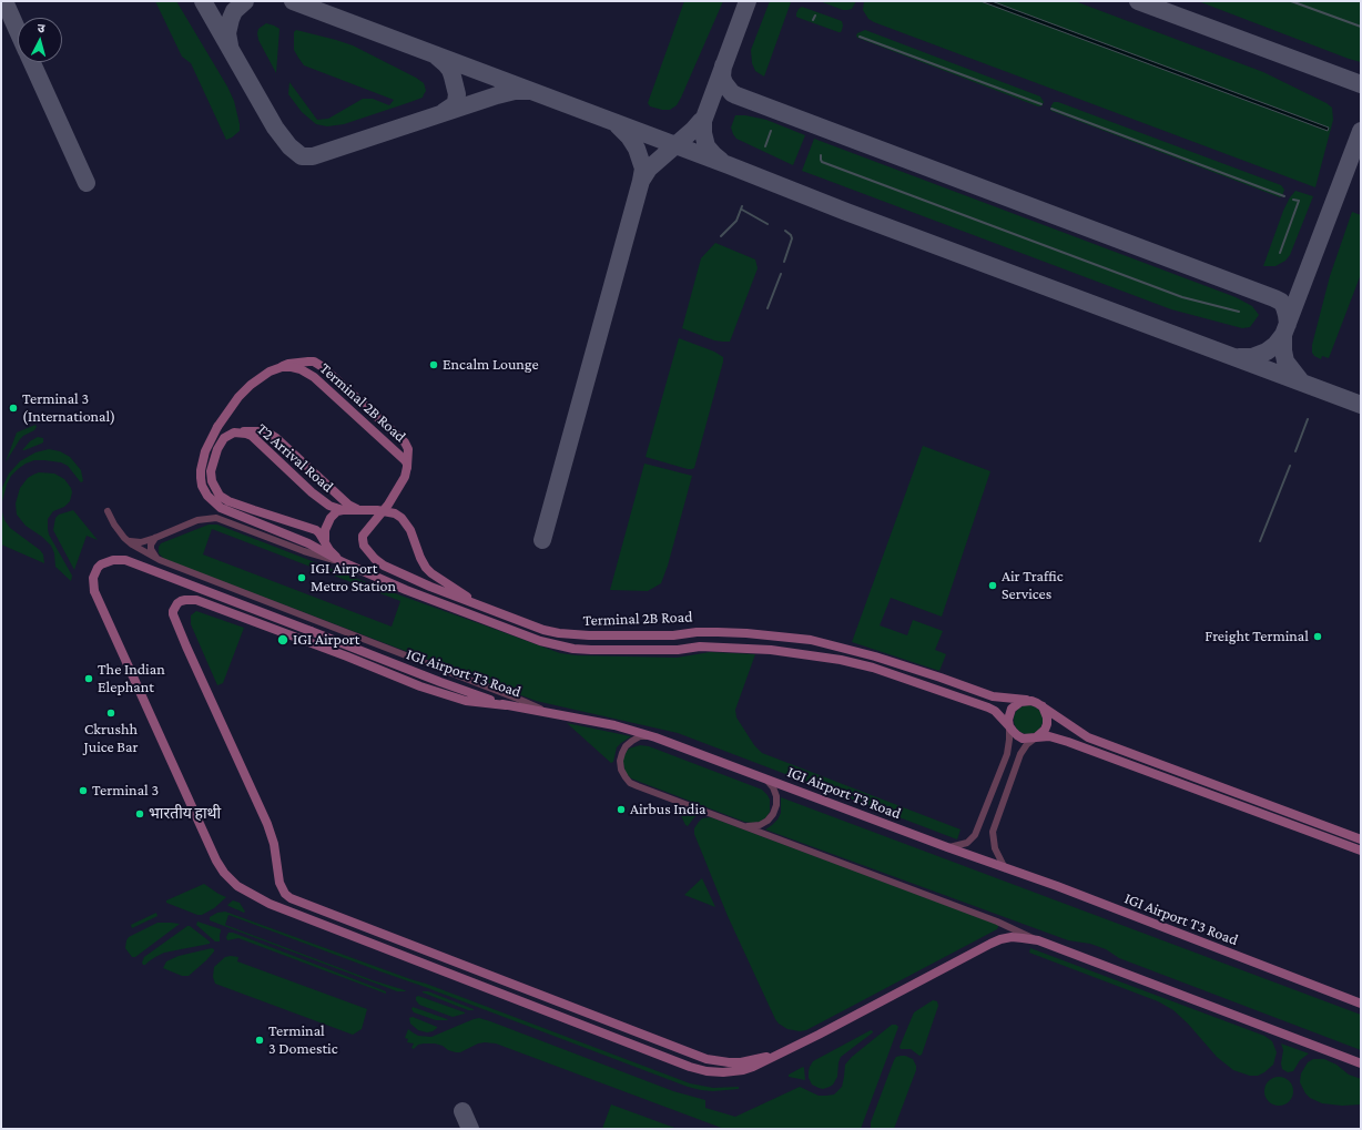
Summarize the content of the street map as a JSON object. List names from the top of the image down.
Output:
{
  "streets": {
    "main road": ["Terminal 2B Road", "T2 Arrival Road", "IGI Airport T3 Road"]
  },
  "crossings": [
    ["Terminal 2B Road", "T2 Arrival Road"]
  ],
  "places": [
    "Encalm Lounge",
    "Terminal 3 (International)",
    "IGI Airport Metro Station",
    "Air Traffic Services",
    "Freight Terminal",
    "IGI Airport",
    "The Indian Elephant",
    "Ckrushh Juice Bar",
    "Terminal 3",
    "Airbus India",
    "भारतीय हाथी",
    "Terminal 3 Domestic"
  ],
  "north": "top"
}
